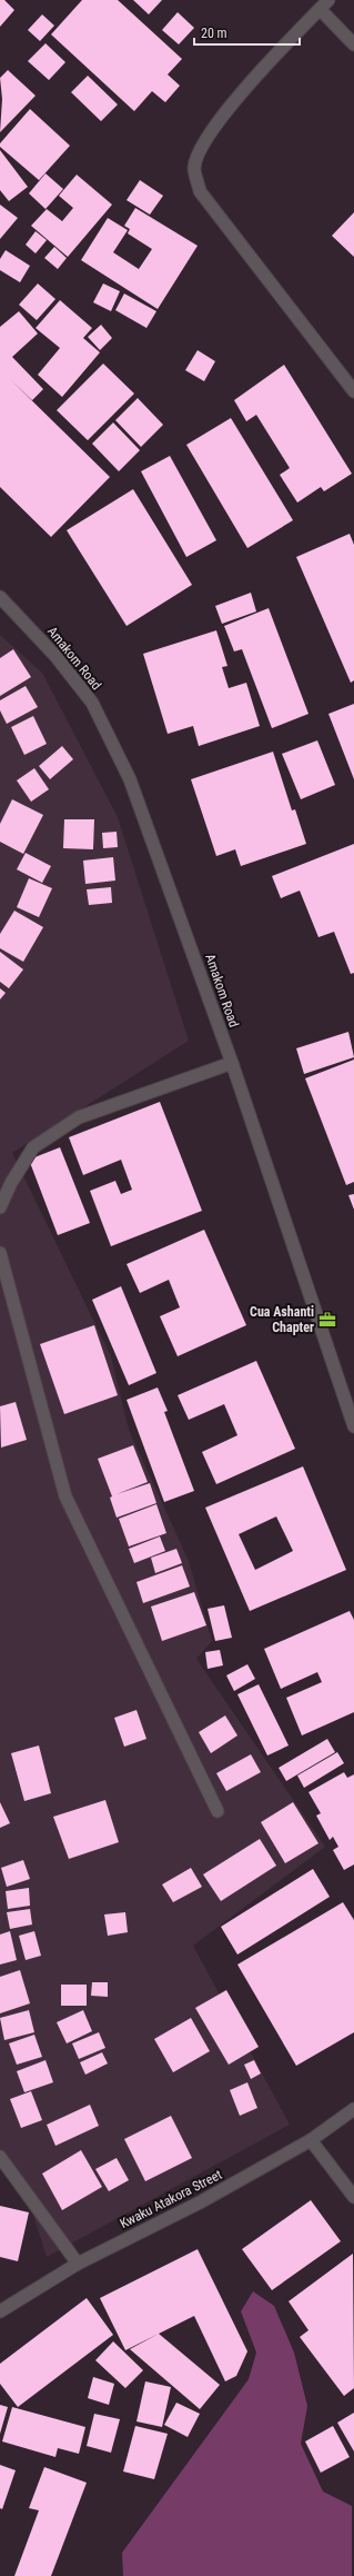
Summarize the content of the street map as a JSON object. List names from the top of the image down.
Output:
{
  "streets": {
    "street": ["Amakom Road", "Kwaku Atakora Street"]
  },
  "places": {
    "office": ["Cua Ashanti Chapter"]
  },
  "scale_bar": "20 m"
}
